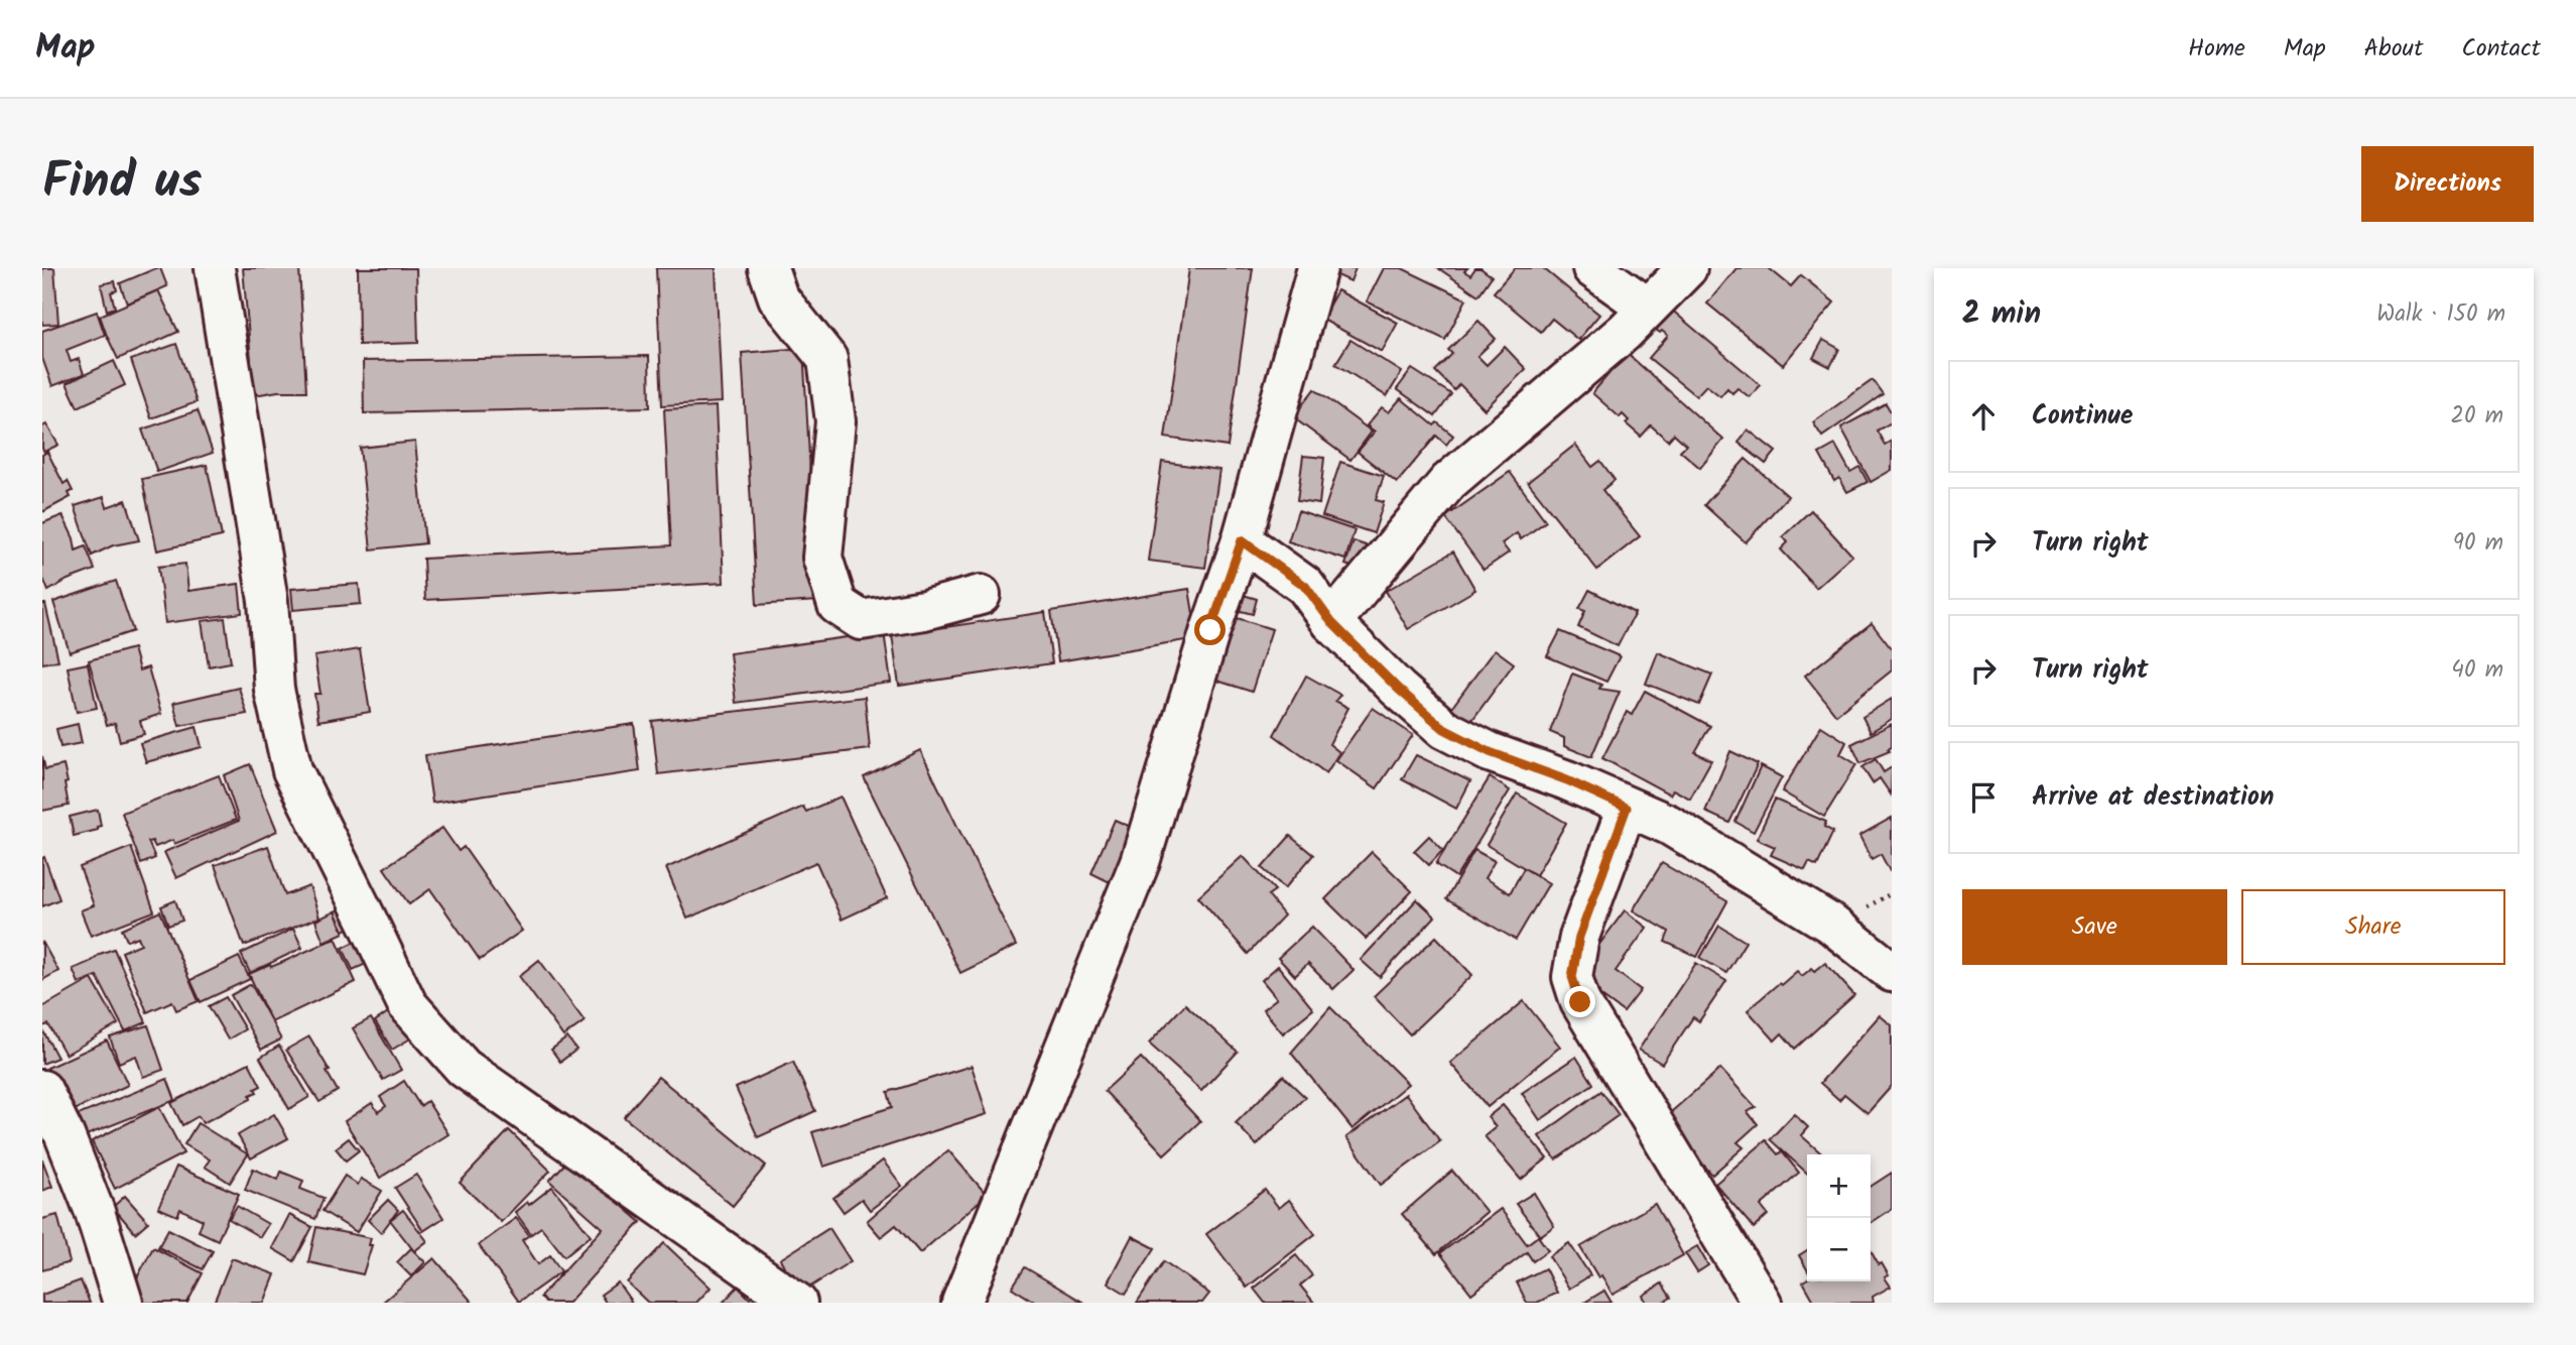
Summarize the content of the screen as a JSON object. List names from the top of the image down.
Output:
{
  "page": {
    "header": "Map",
    "nav": [
      "Home",
      "Map",
      "About",
      "Contact"
    ],
    "title": "Find us",
    "buttons": [
      "Directions",
      ["Save", "Share"]
    ],
    "heading": ["2 min", "Walk · 150 m"],
    "list": [
      ["Continue", "20 m"],
      ["Turn right", "90 m"],
      ["Turn right", "40 m"],
      "Arrive at destination"
    ],
    "map_buttons": ["+", "−"]
  }
}
